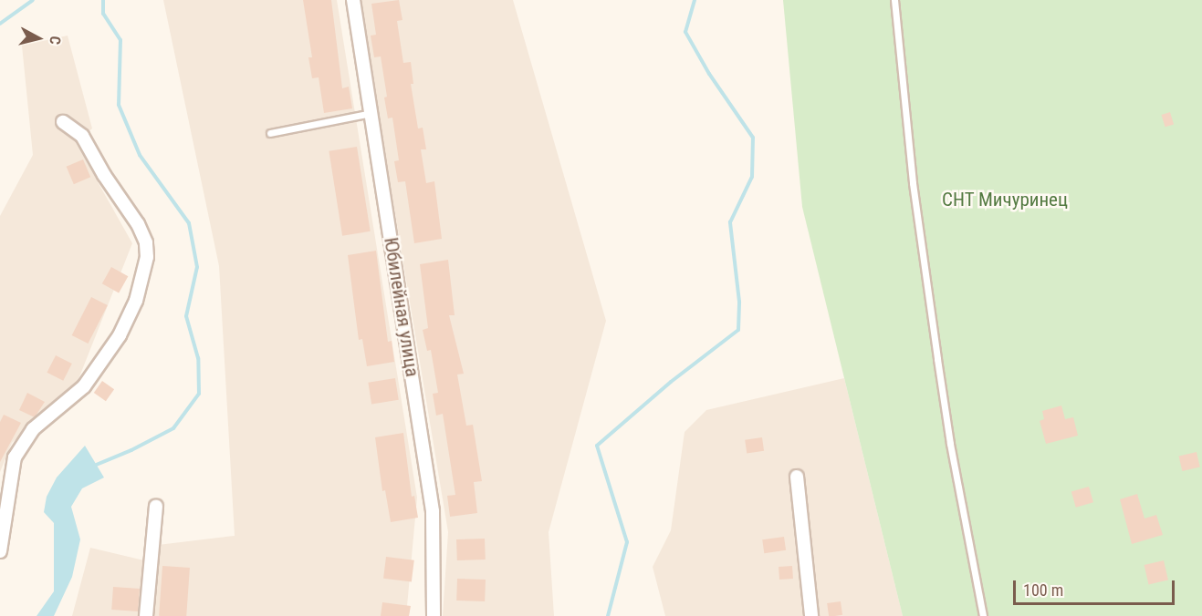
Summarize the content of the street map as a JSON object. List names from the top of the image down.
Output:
{
  "streets": {
    "street": ["Юбилейная улица"]
  },
  "parks": ["СНТ Мичуринец"],
  "scale_bar": "100 m",
  "north": "right"
}
